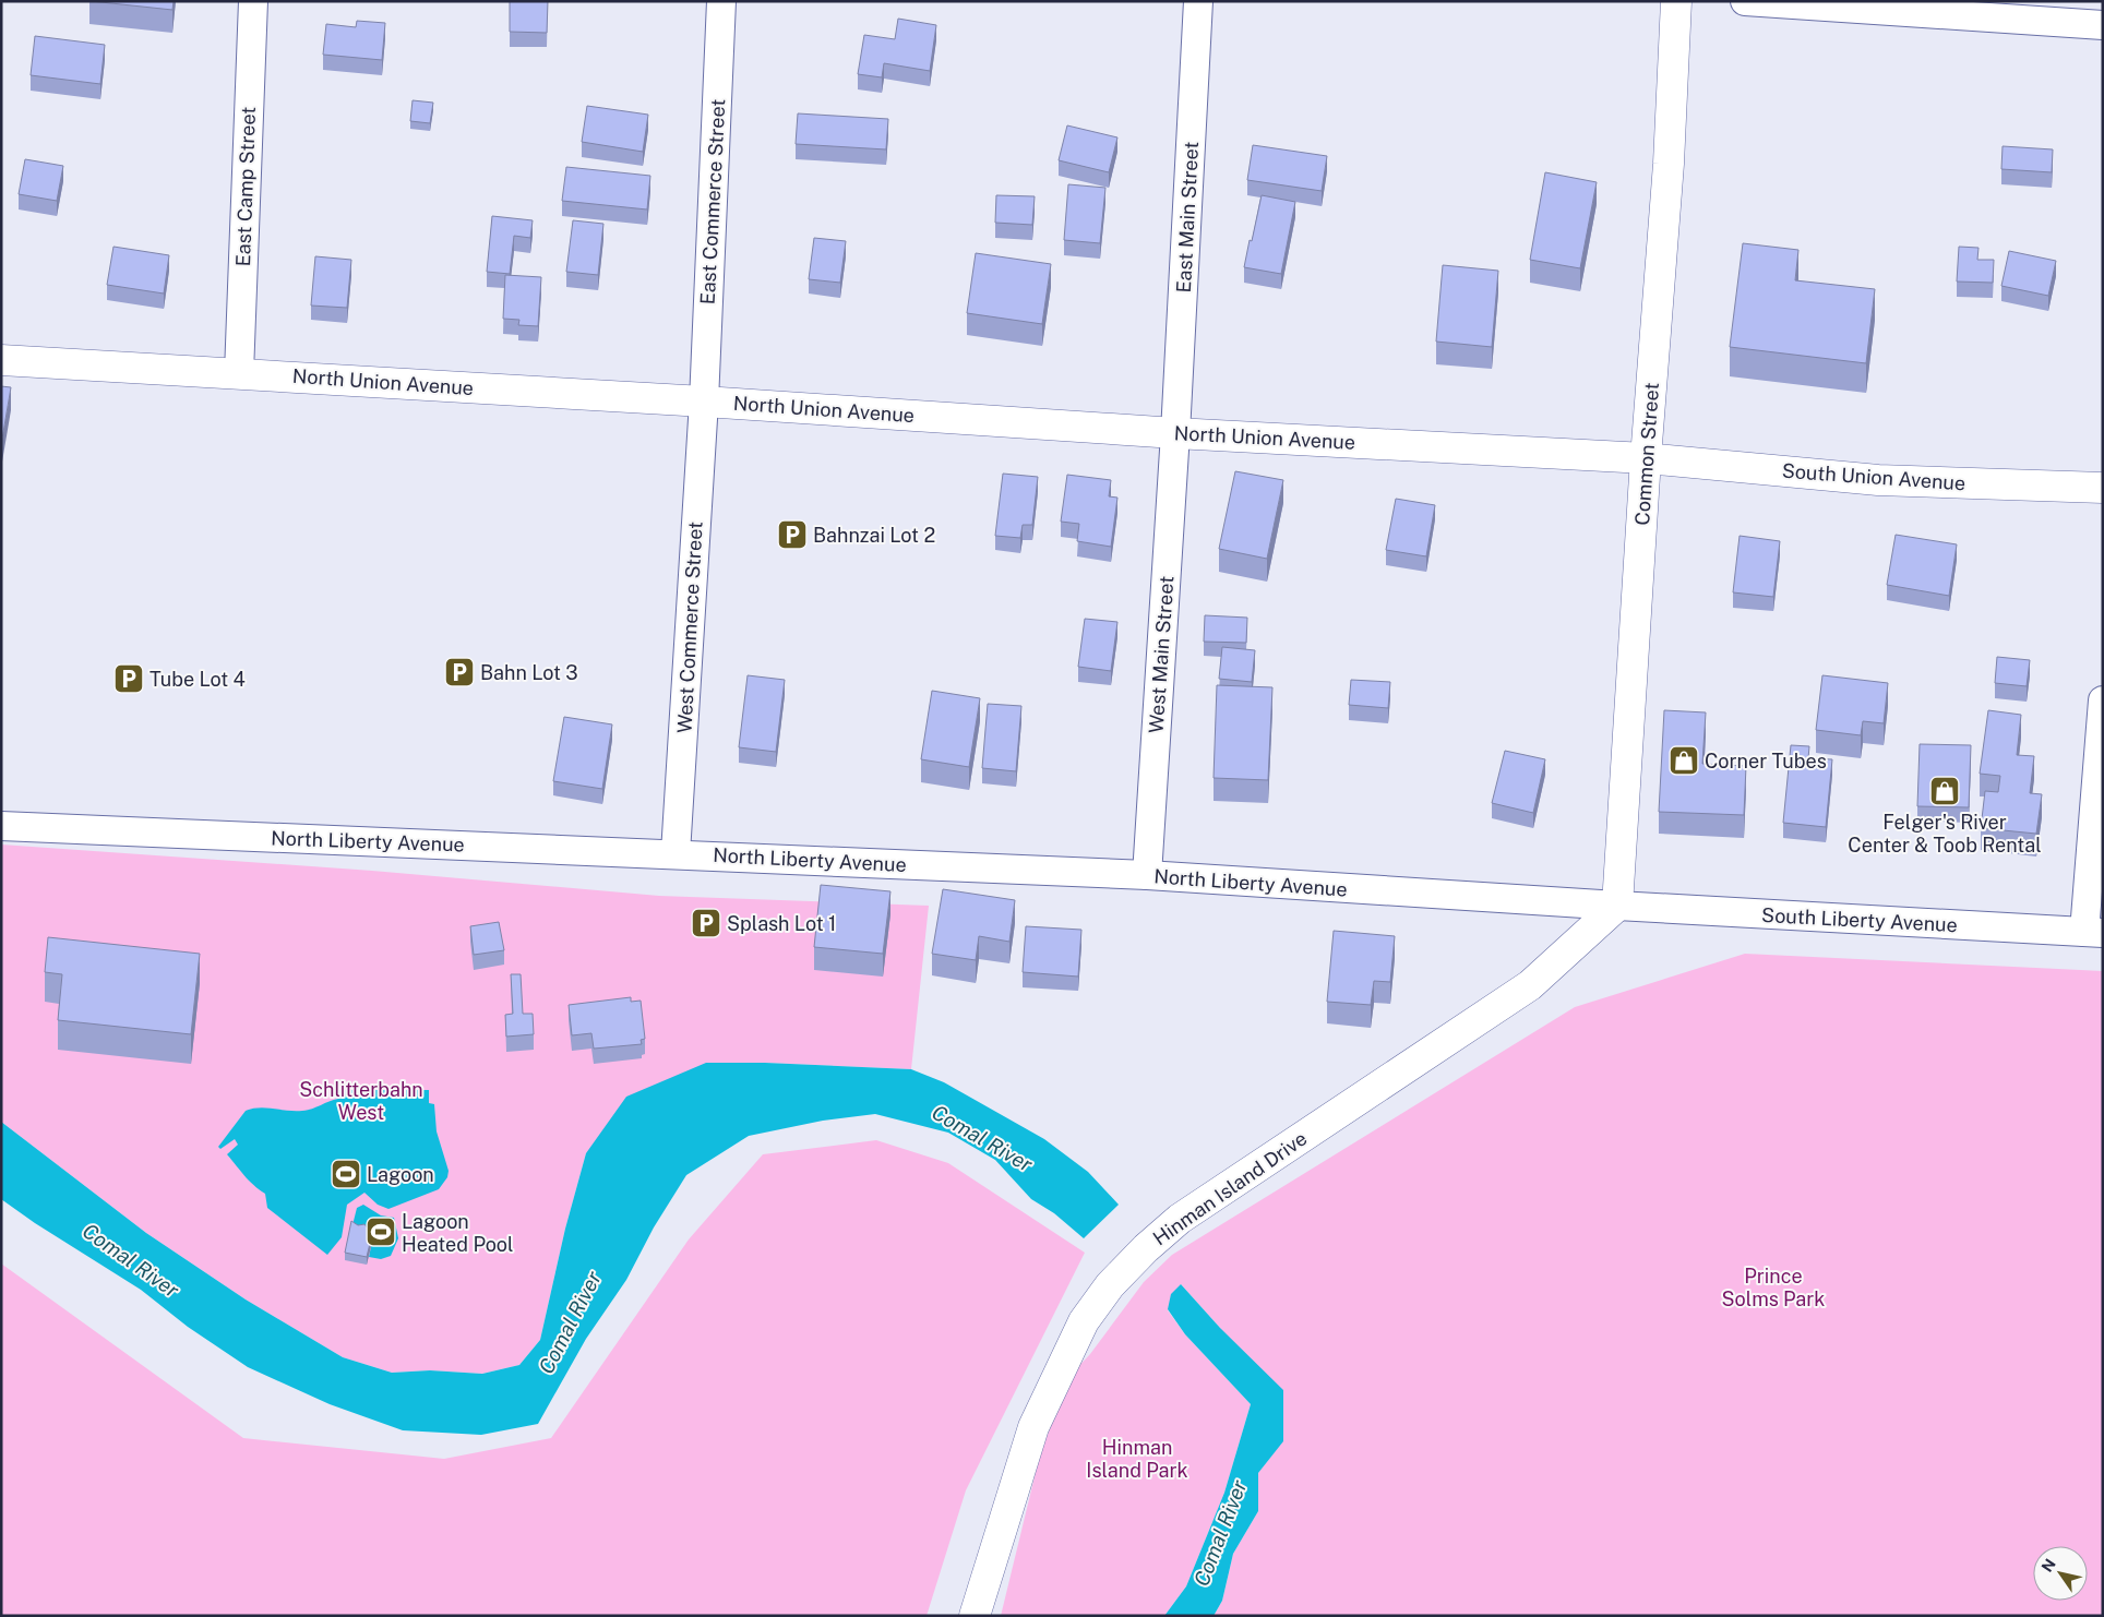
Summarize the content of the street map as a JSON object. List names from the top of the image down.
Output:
{
  "streets": {
    "street": [
      "East Camp Street",
      "East Commerce Street",
      "East Main Street",
      "North Union Avenue",
      "Common Street",
      "South Union Avenue",
      "West Commerce Street",
      "West Main Street",
      "North Liberty Avenue",
      "South Liberty Avenue",
      "Hinman Island Drive"
    ]
  },
  "crossings": [
    ["East Camp Street", "North Union Avenue"],
    ["East Commerce Street", "North Union Avenue"],
    ["East Commerce Street", "West Commerce Street"],
    ["East Main Street", "North Union Avenue"],
    ["East Main Street", "West Main Street"],
    ["North Union Avenue", "Common Street"],
    ["North Union Avenue", "South Union Avenue"],
    ["North Union Avenue", "West Commerce Street"],
    ["North Union Avenue", "West Main Street"],
    ["Common Street", "South Union Avenue"],
    ["Common Street", "North Liberty Avenue"],
    ["Common Street", "South Liberty Avenue"],
    ["Common Street", "Hinman Island Drive"],
    ["West Commerce Street", "North Liberty Avenue"],
    ["West Main Street", "North Liberty Avenue"],
    ["North Liberty Avenue", "South Liberty Avenue"],
    ["North Liberty Avenue", "Hinman Island Drive"],
    ["South Liberty Avenue", "Hinman Island Drive"]
  ],
  "water": ["Comal River"],
  "parks": ["Schlitterbahn West", "Prince Solms Park", "Hinman Island Park"],
  "places": {
    "parking": [
      "Bahnzai Lot 2",
      "Bahn Lot 3",
      "Tube Lot 4",
      "Splash Lot 1"
    ],
    "shop": ["Corner Tubes", "Felger's River Center & Toob Rental"],
    "sports": ["Lagoon", "Lagoon Heated Pool"]
  },
  "north": "top left"
}
